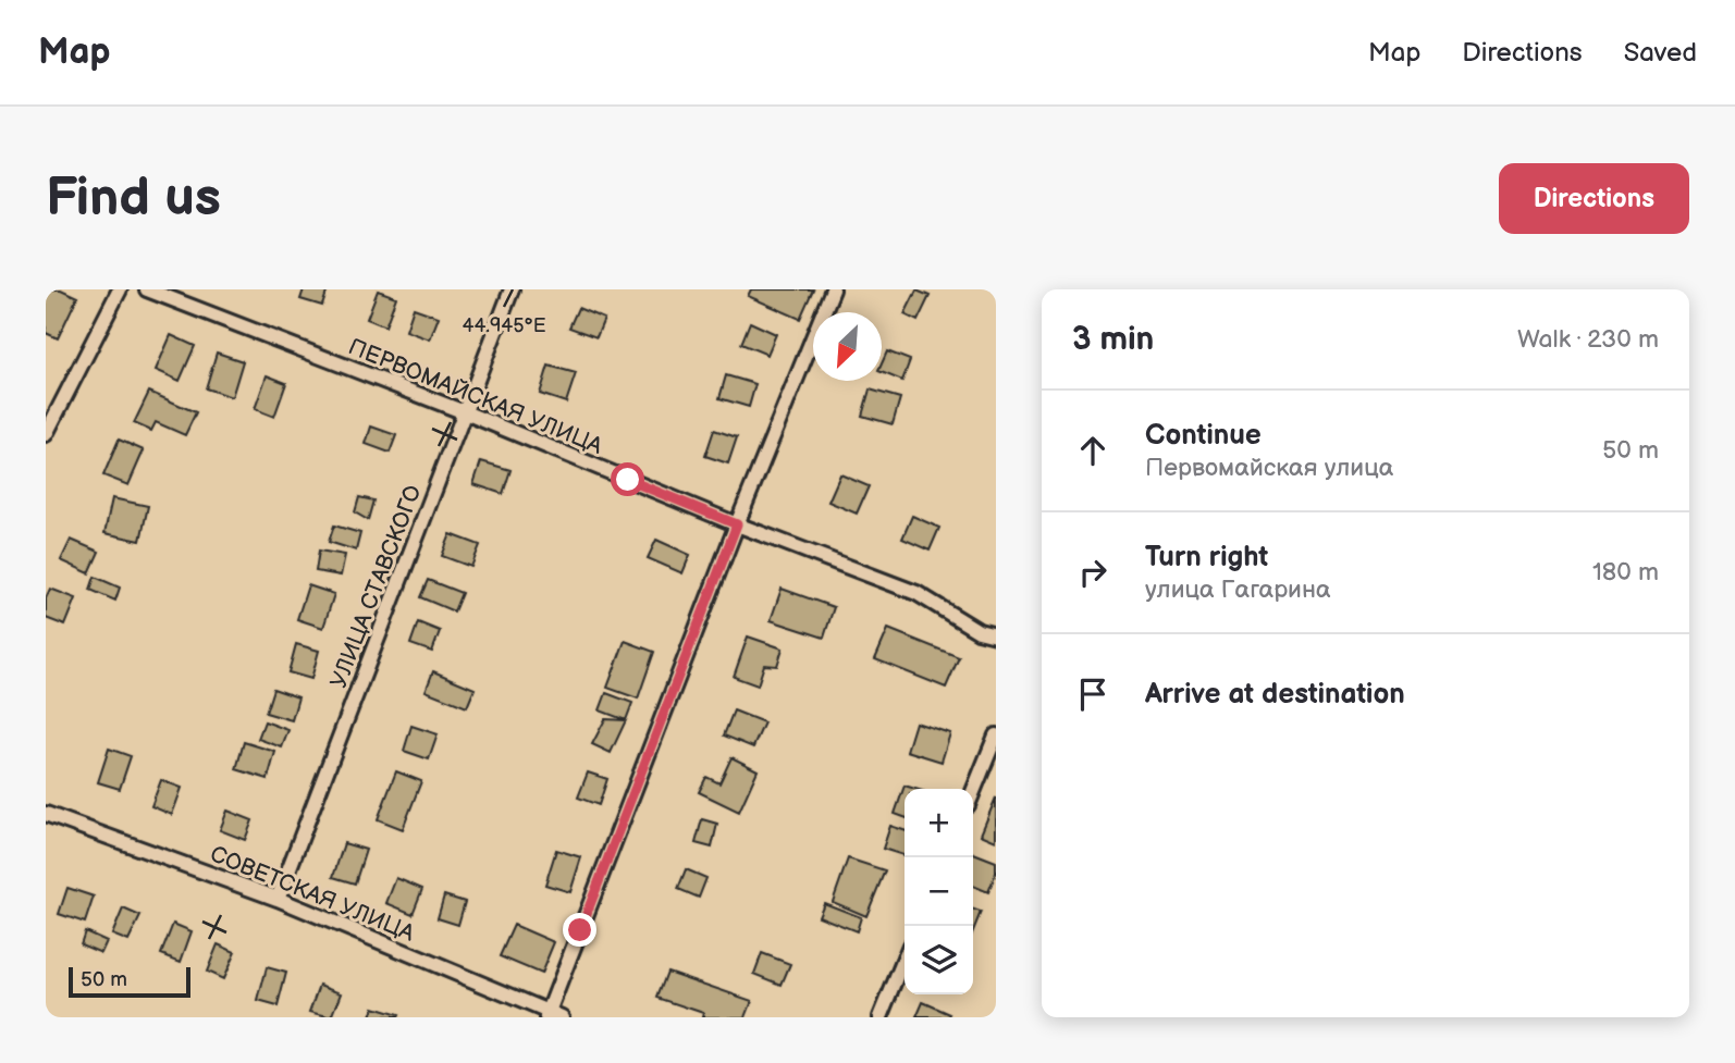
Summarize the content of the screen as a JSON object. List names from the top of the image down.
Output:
{
  "streets": {
    "street": ["ПЕРВОМАЙСКАЯ УЛИЦА", "УЛИЦА СТАВСКОГО", "СОВЕТСКАЯ УЛИЦА"]
  },
  "crossings": [
    ["ПЕРВОМАЙСКАЯ УЛИЦА", "УЛИЦА СТАВСКОГО"],
    ["УЛИЦА СТАВСКОГО", "СОВЕТСКАЯ УЛИЦА"]
  ],
  "scale_bar": "50 m",
  "north": "bottom left",
  "page": {
    "header": "Map",
    "nav": ["Map", "Directions", "Saved"],
    "buttons": "Directions",
    "title": "Find us",
    "heading": ["3 min", "Walk · 230 m"],
    "list": [
      ["Continue", "Первомайская улица", "50 m"],
      ["Turn right", "улица Гагарина", "180 m"],
      "Arrive at destination"
    ],
    "map_buttons": ["+", "−"],
    "scale": "50 m"
  },
  "coordinates": ["44.945°E"]
}
